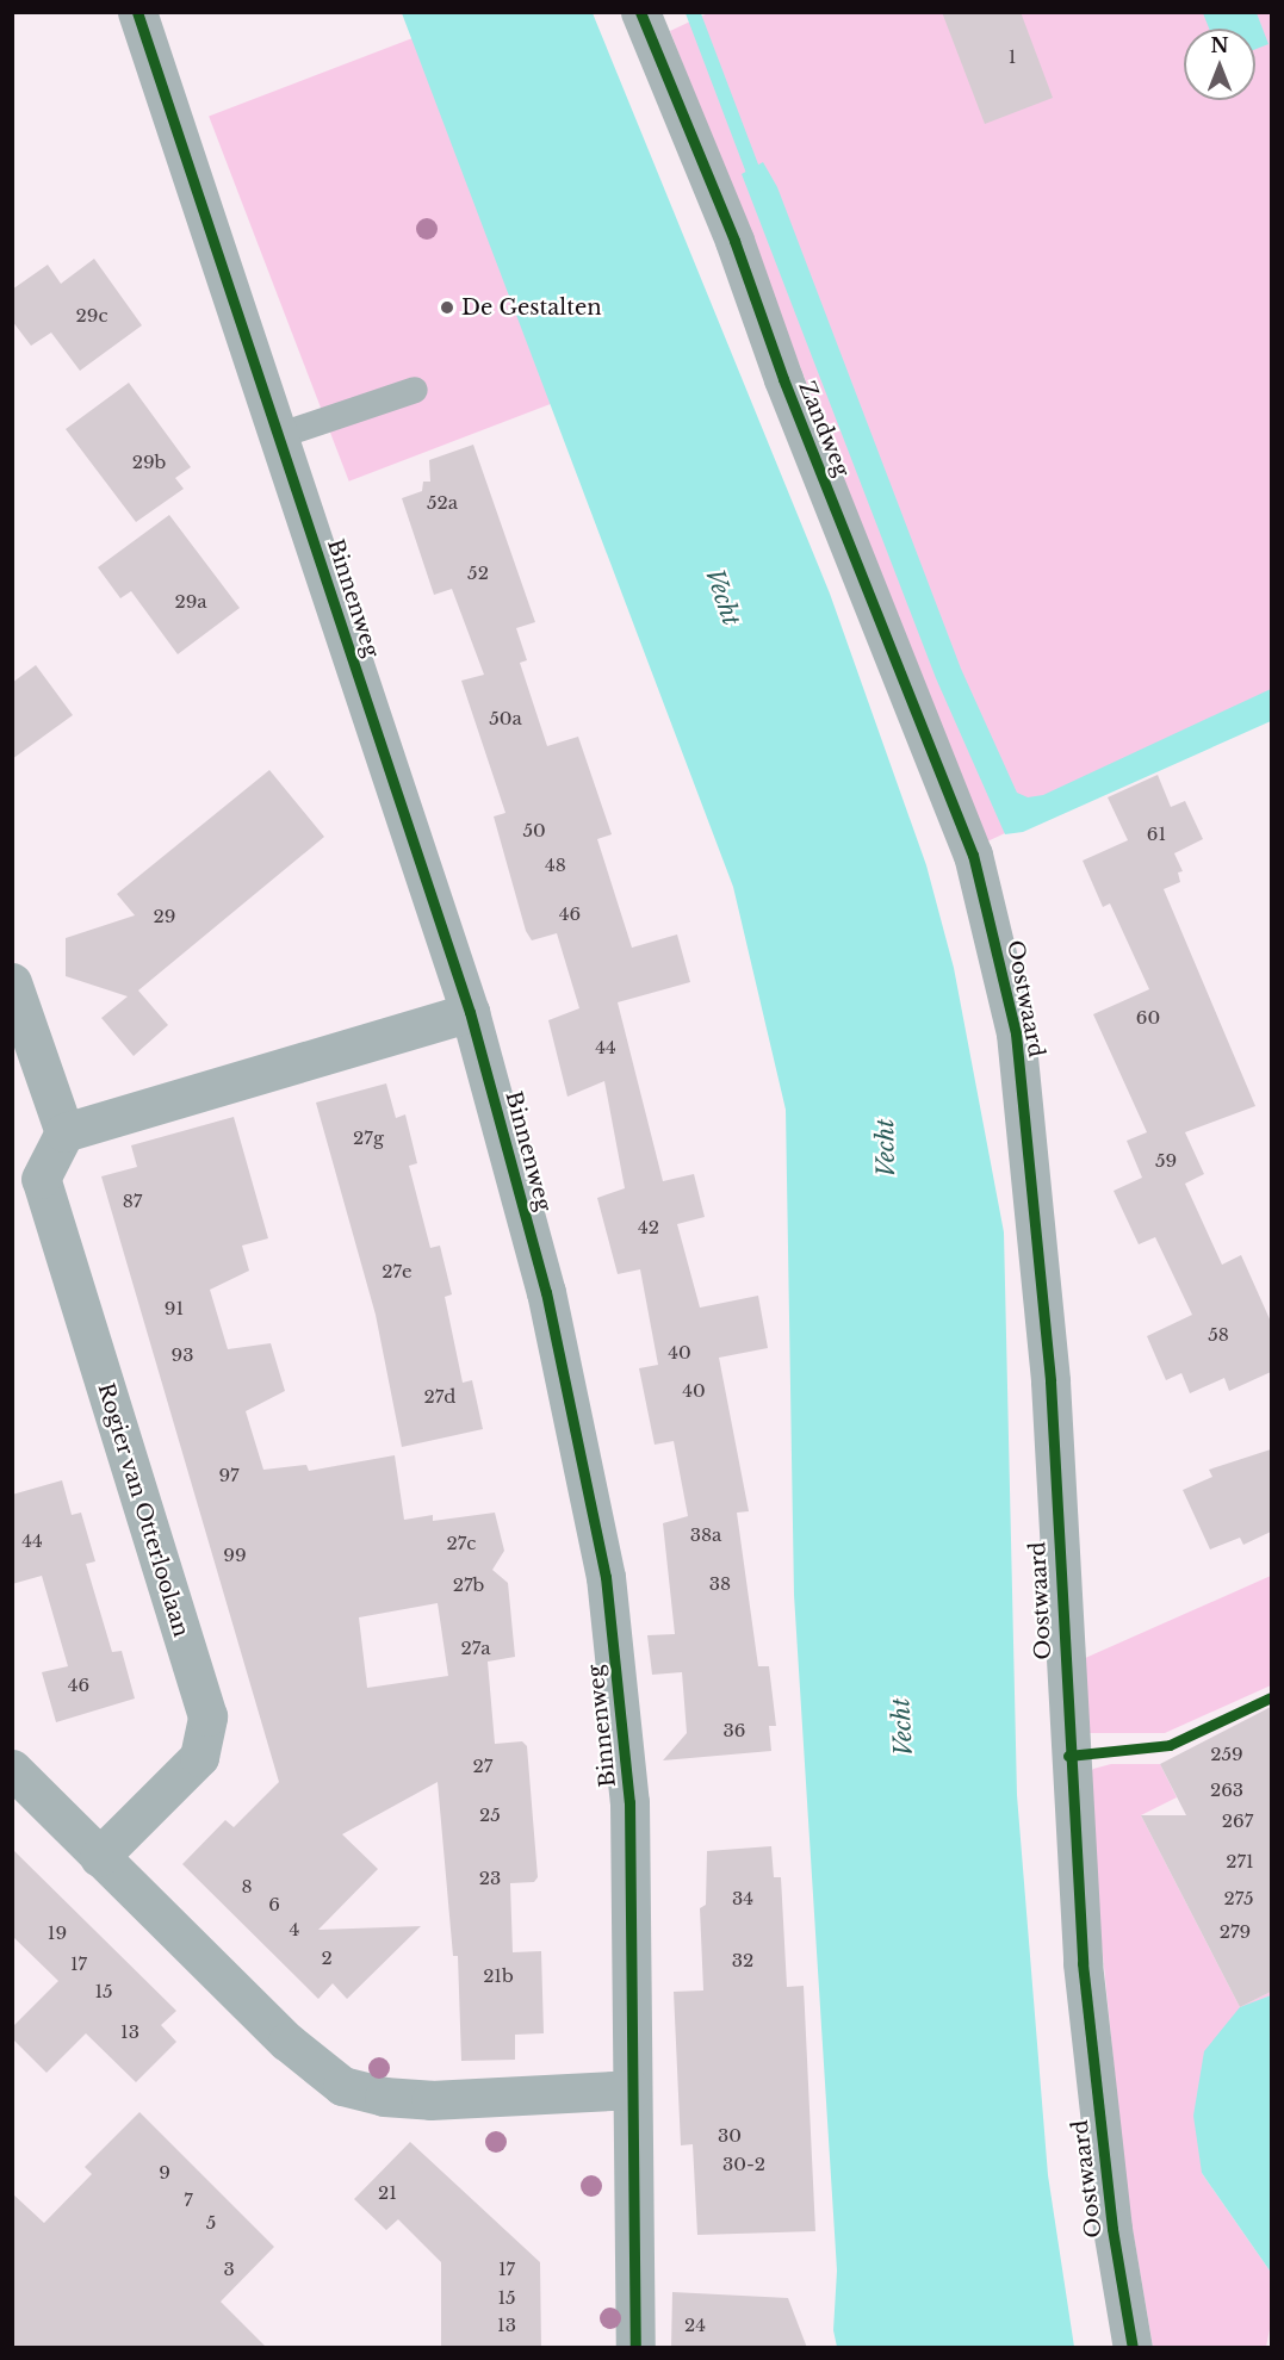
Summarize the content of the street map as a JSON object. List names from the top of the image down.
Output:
{
  "streets": {
    "street": [
      "Zandweg",
      "Binnenweg",
      "Oostwaard",
      "Rogier van Otterloolaan"
    ]
  },
  "crossings": [
    ["Zandweg", "Oostwaard"]
  ],
  "water": ["Vecht"],
  "places": ["De Gestalten"],
  "house_numbers": [
    "1",
    "29c",
    "29b",
    "52a",
    "52",
    "29a",
    "50a",
    "50",
    "61",
    "48",
    "46",
    "29",
    "60",
    "44",
    "27g",
    "59",
    "87",
    "42",
    "27e",
    "91",
    "58",
    "40",
    "93",
    "40",
    "27d",
    "97",
    "38a",
    "44",
    "27c",
    "99",
    "38",
    "27b",
    "27a",
    "46",
    "36",
    "259",
    "27",
    "263",
    "25",
    "267",
    "271",
    "23",
    "8",
    "34",
    "275",
    "6",
    "4",
    "279",
    "19",
    "2",
    "32",
    "17",
    "21b",
    "15",
    "13",
    "30",
    "30-2",
    "9",
    "21",
    "7",
    "5",
    "3",
    "17",
    "15",
    "13",
    "24"
  ],
  "north": "top"
}
